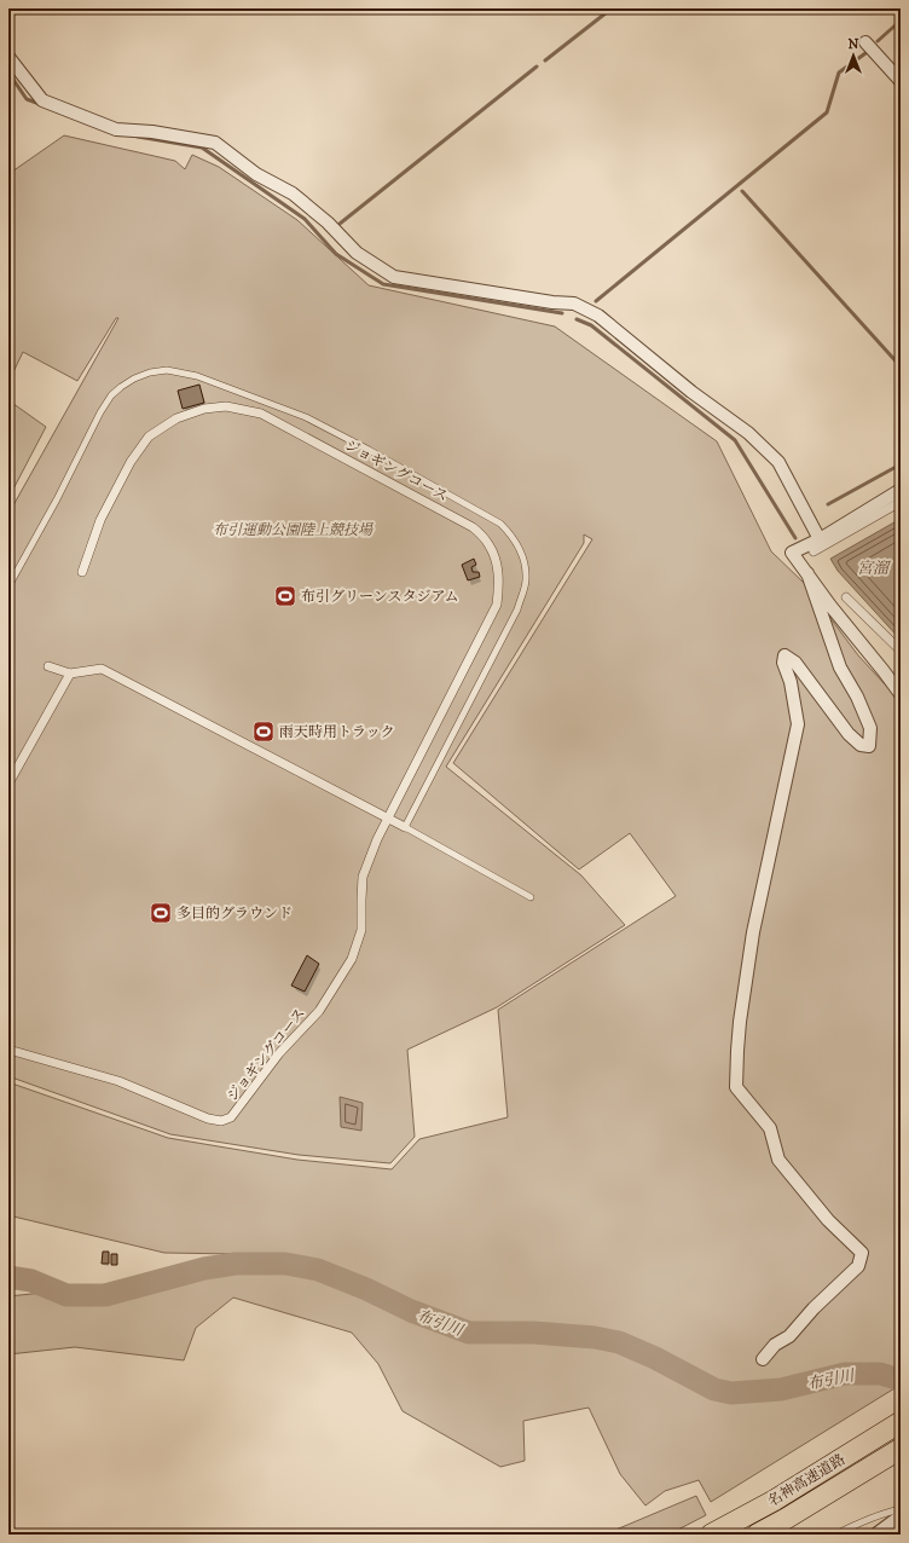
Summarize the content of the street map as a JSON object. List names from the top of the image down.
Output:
{
  "streets": {
    "highway": ["名神高速道路"],
    "street": ["ジョギングコース"]
  },
  "water": ["宮溜", "布引川"],
  "parks": ["布引運動公園陸上競技場"],
  "places": {
    "sports": ["布引グリーンスタジアム", "雨天時用トラック", "多目的グラウンド"]
  },
  "north": "top"
}
